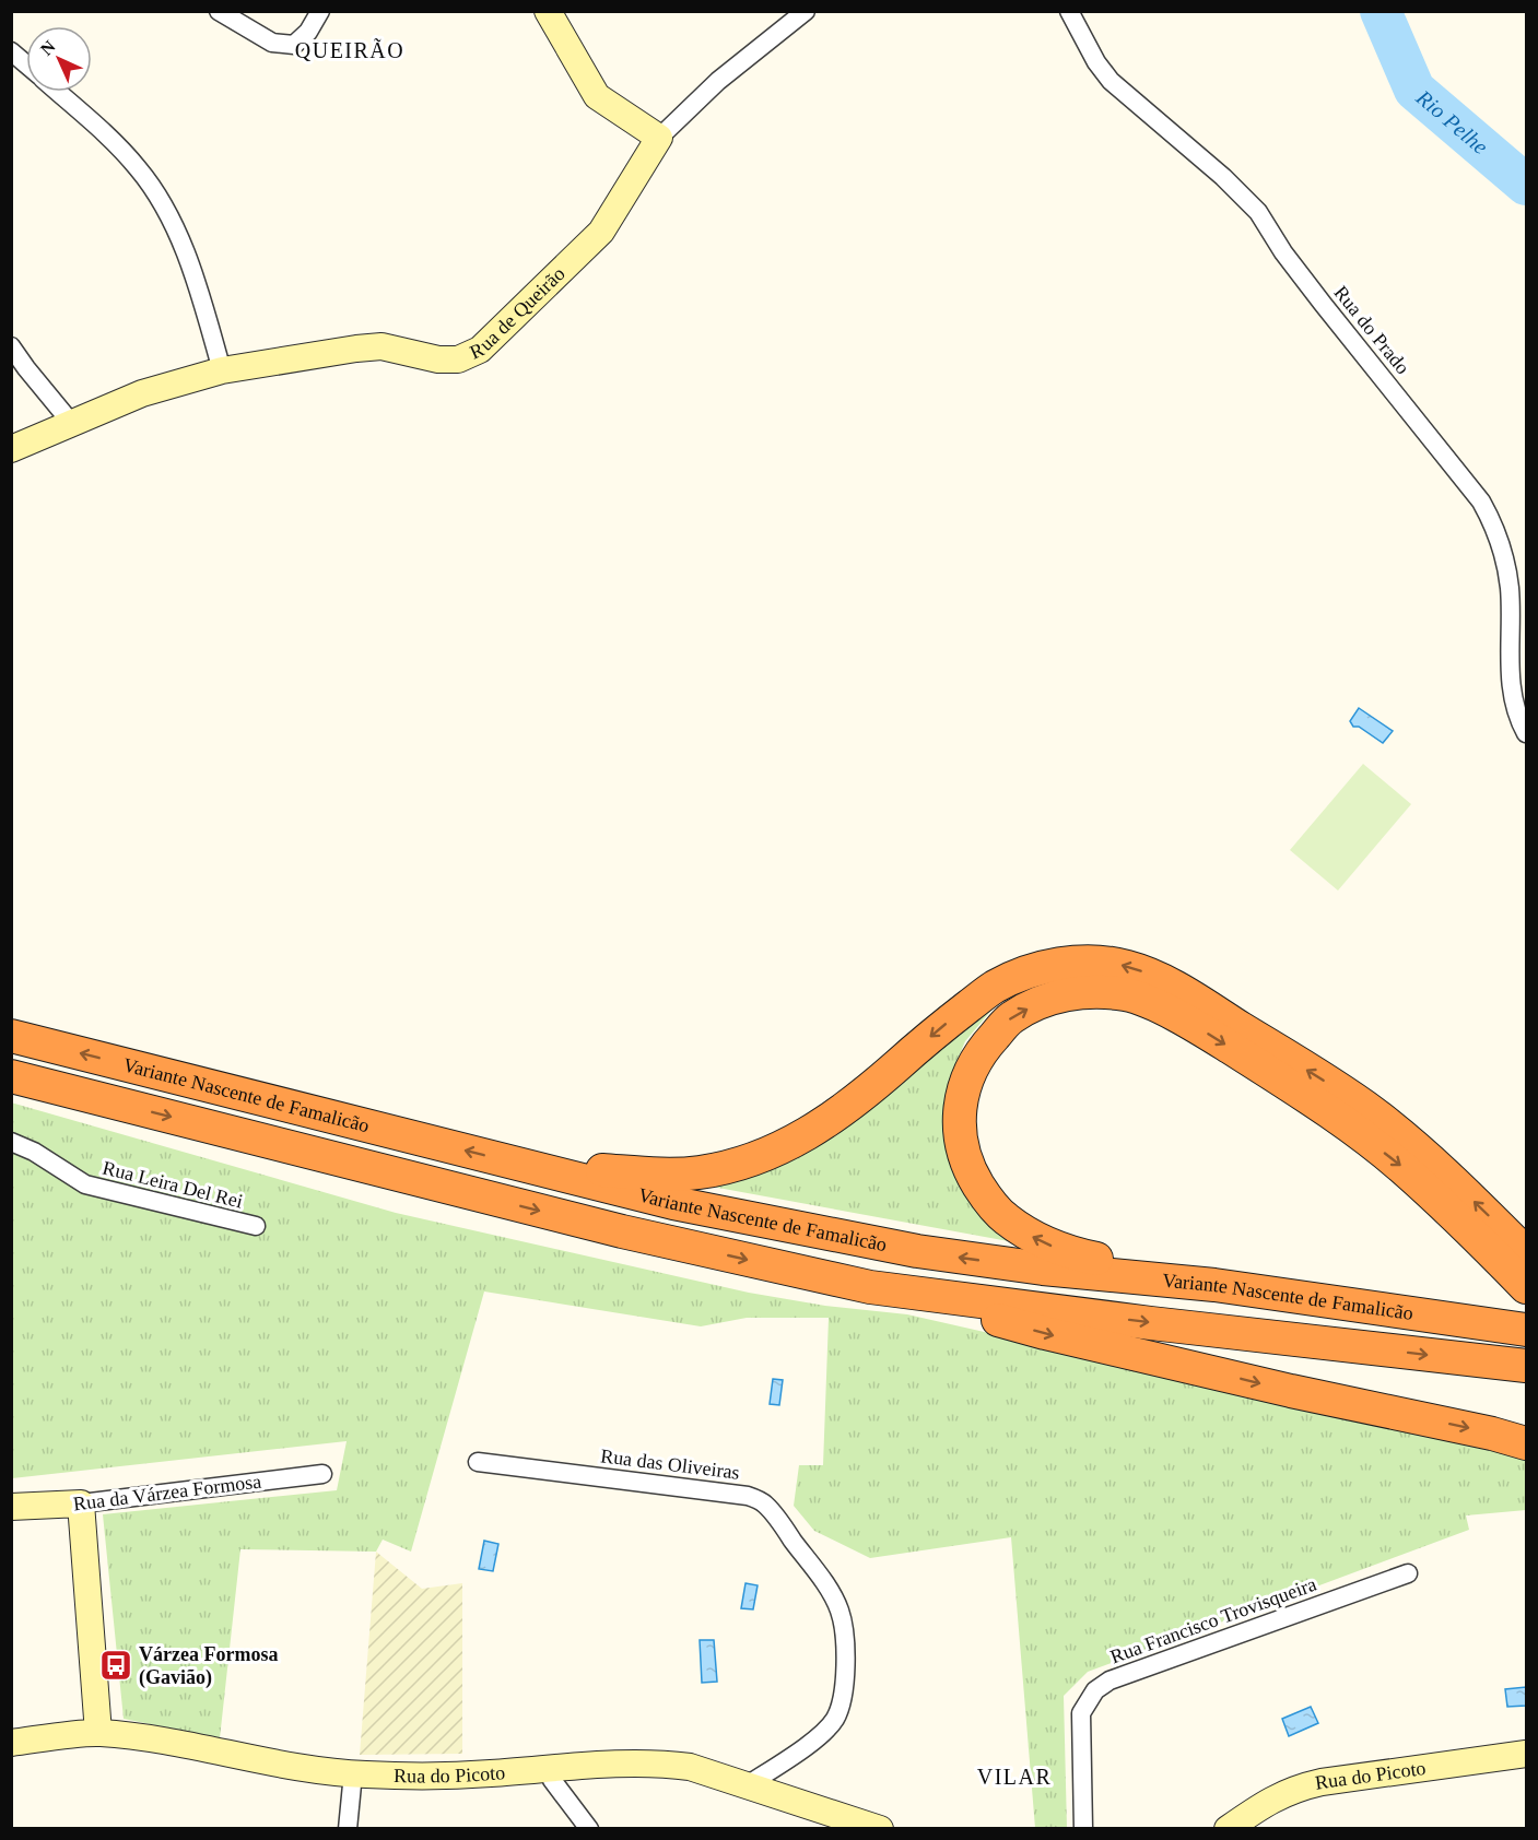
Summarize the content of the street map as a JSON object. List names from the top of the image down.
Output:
{
  "streets": {
    "highway": ["Variante Nascente de Famalicão"],
    "street": [
      "Rua de Queirão",
      "Rua do Prado",
      "Rua Leira Del Rei",
      "Rua das Oliveiras",
      "Rua da Várzea Formosa",
      "Rua Francisco Trovisqueira",
      "Rua do Picoto"
    ]
  },
  "crossings": [
    ["Rua das Oliveiras", "Rua do Picoto"]
  ],
  "districts": ["QUEIRÃO", "VILAR"],
  "water": ["Rio Pelhe"],
  "places": {
    "bus stop": ["Várzea Formosa (Gavião)"]
  },
  "north": "top left"
}
